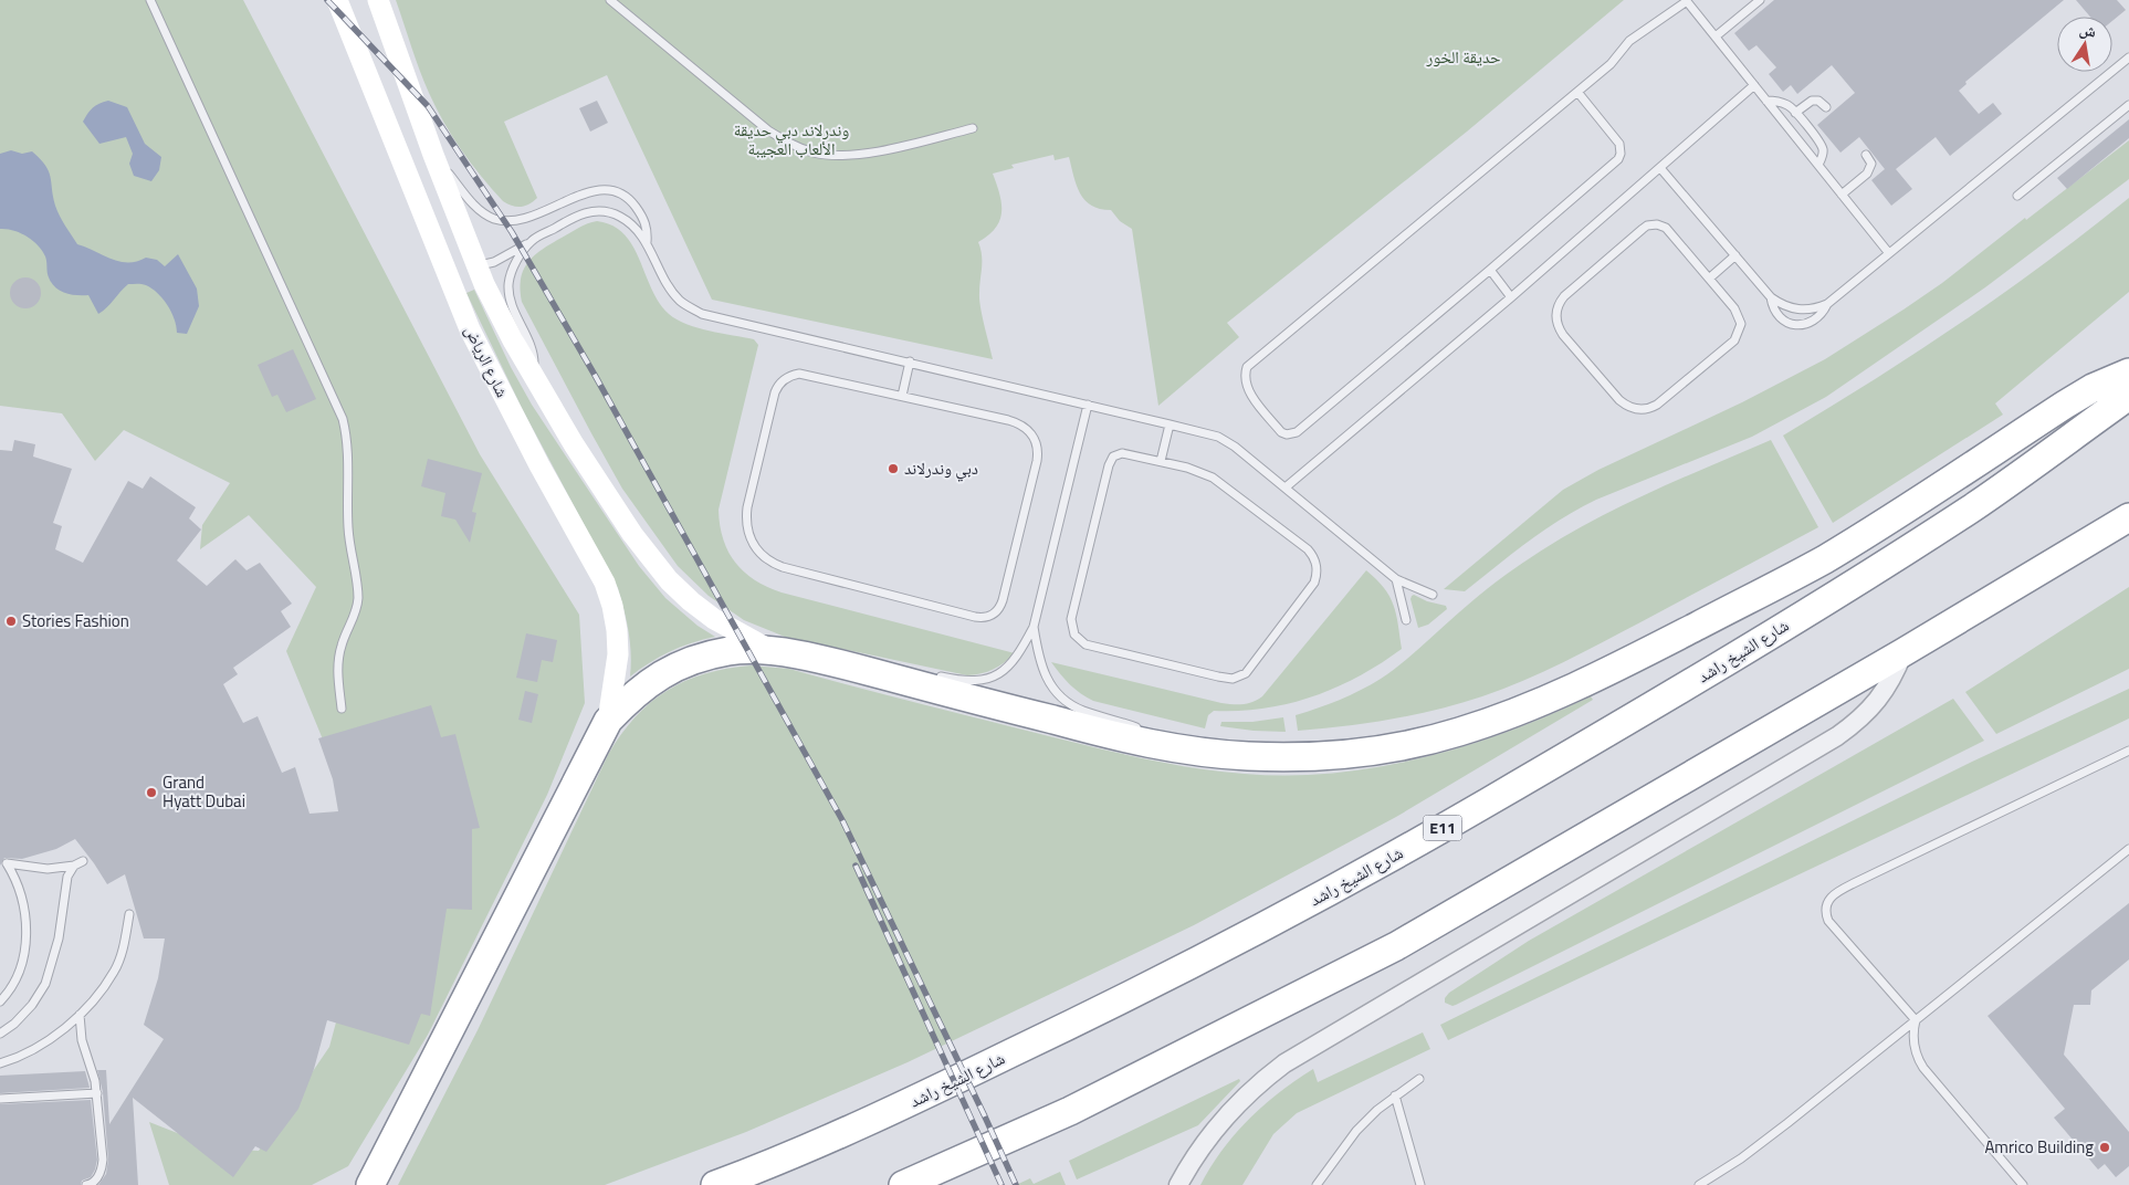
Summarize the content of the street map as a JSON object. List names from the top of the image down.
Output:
{
  "streets": {
    "highway": ["شارع الشيخ راشد", "E11"],
    "main road": ["شارع الرياض"]
  },
  "parks": ["حديقة الخور", "وندرلاند دبي حديقة الألعاب العجيبة"],
  "places": [
    "دبي وندرلاند",
    "Stories Fashion",
    "Grand Hyatt Dubai",
    "Amrico Building"
  ],
  "north": "top"
}
